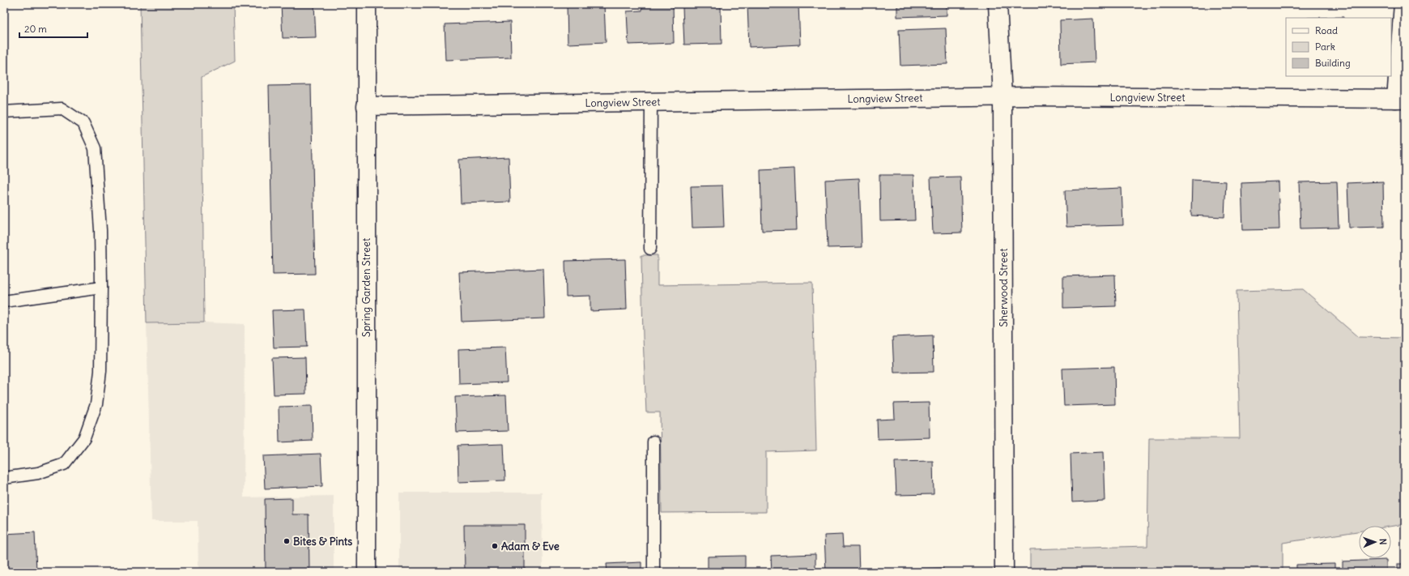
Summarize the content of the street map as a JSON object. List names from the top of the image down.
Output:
{
  "streets": {
    "street": ["Longview Street", "Spring Garden Street", "Sherwood Street"]
  },
  "crossings": [
    ["Longview Street", "Spring Garden Street"],
    ["Longview Street", "Sherwood Street"]
  ],
  "places": ["Bites & Pints", "Adam & Eve"],
  "legend": ["Road", "Park", "Building"],
  "scale_bar": "20 m",
  "north": "right"
}
